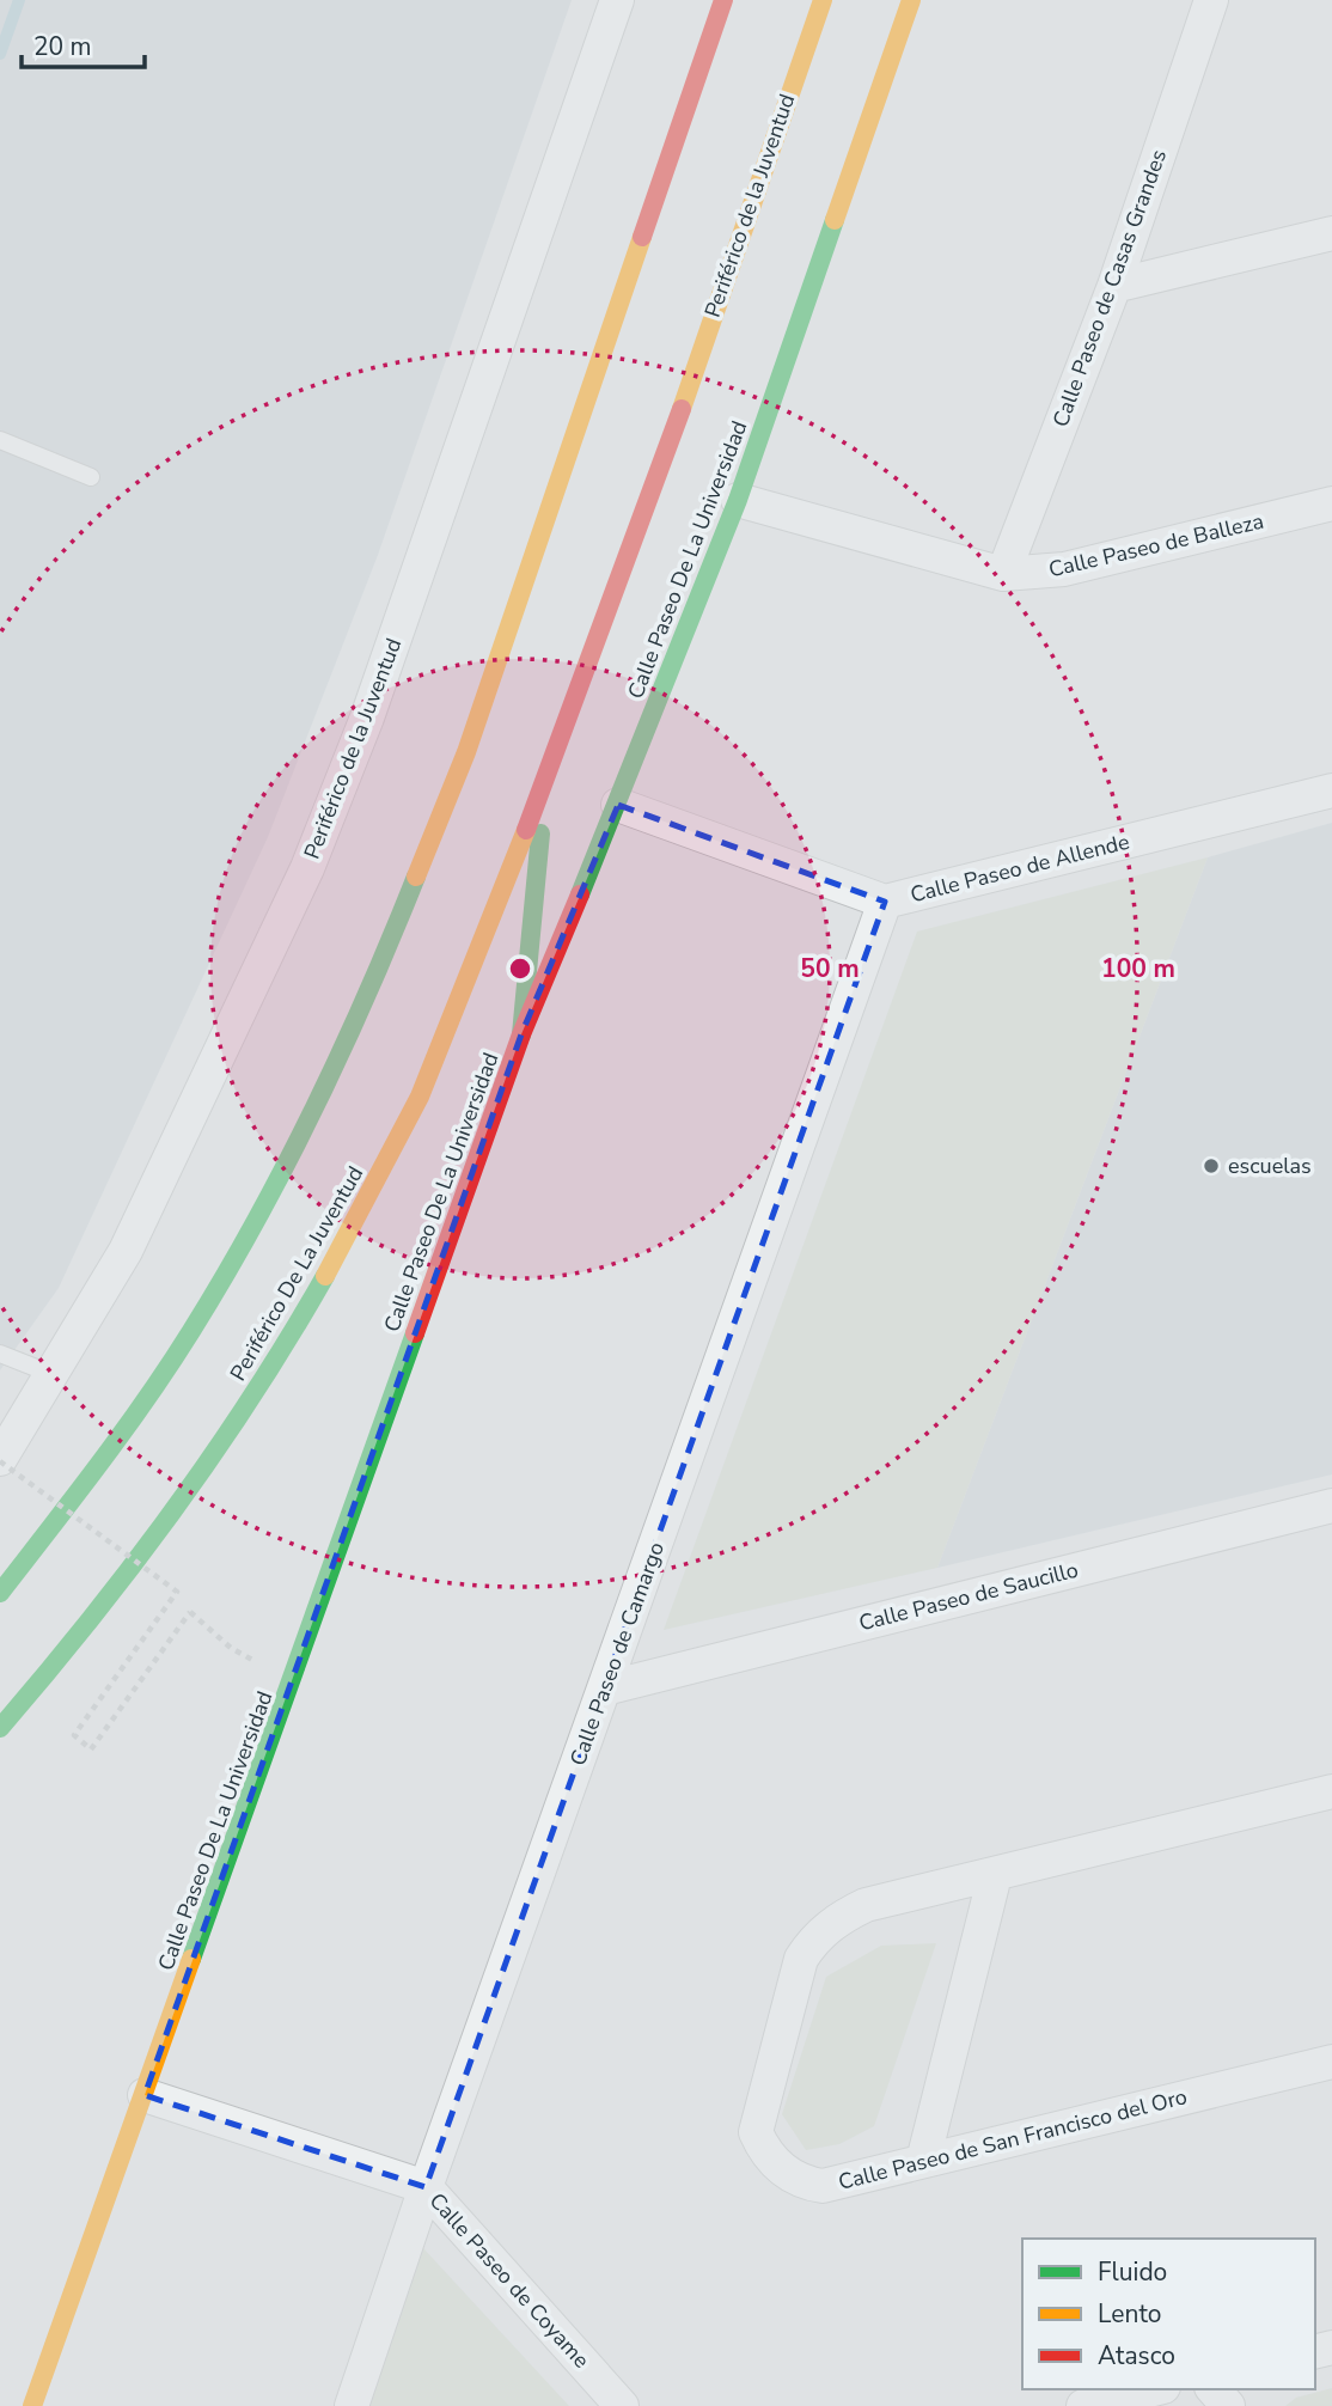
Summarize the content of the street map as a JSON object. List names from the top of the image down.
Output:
{
  "streets": {
    "main road": ["Periférico de la Juventud", "Calle Paseo De La Universidad", "Periférico De La Juventud"],
    "street": [
      "Calle Paseo de Casas Grandes",
      "Calle Paseo de Balleza",
      "Calle Paseo de Allende",
      "Calle Paseo de Saucillo",
      "Calle Paseo de Camargo",
      "Calle Paseo de San Francisco del Oro",
      "Calle Paseo de Coyame"
    ]
  },
  "crossings": [
    ["Periférico de la Juventud", "Periférico De La Juventud"],
    ["Calle Paseo de Casas Grandes", "Calle Paseo de Balleza"],
    ["Calle Paseo de Balleza", "Calle Paseo De La Universidad"],
    ["Calle Paseo De La Universidad", "Calle Paseo de Allende"],
    ["Calle Paseo De La Universidad", "Calle Paseo de Coyame"],
    ["Calle Paseo de Allende", "Calle Paseo de Camargo"],
    ["Calle Paseo de Saucillo", "Calle Paseo de Camargo"],
    ["Calle Paseo de Camargo", "Calle Paseo de Coyame"]
  ],
  "places": ["escuelas"],
  "legend": ["Fluido", "Lento", "Atasco"],
  "scale_bar": "20 m",
  "rings": ["50 m", "100 m"]
}
